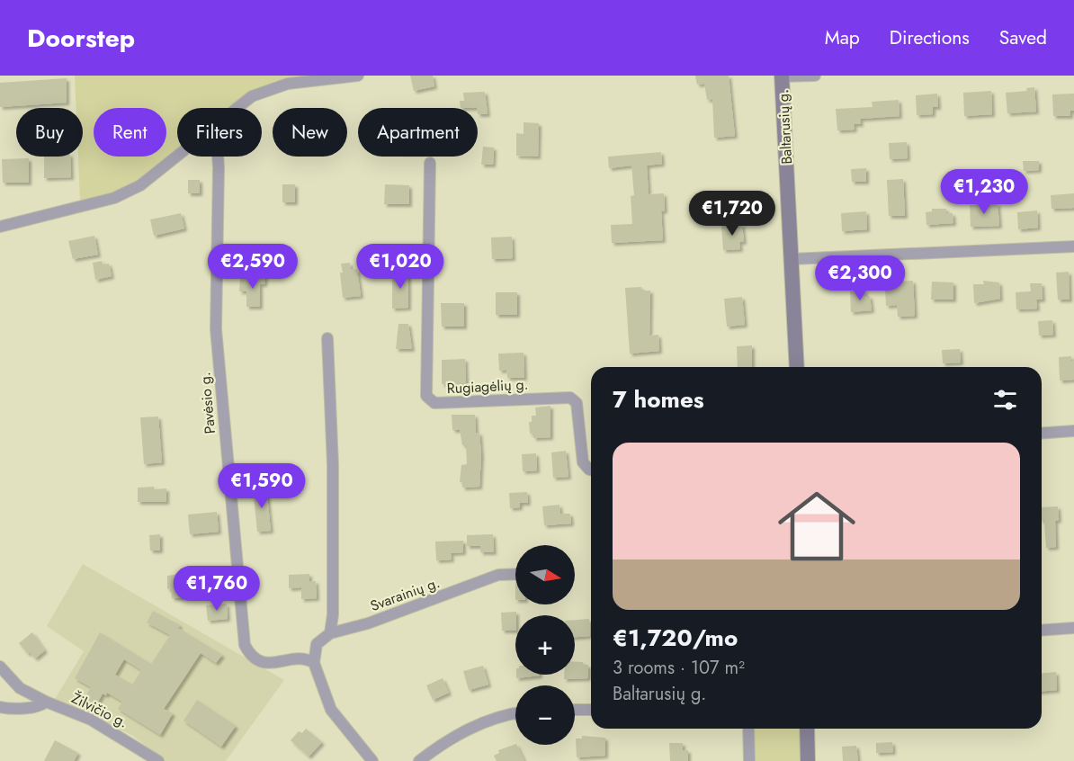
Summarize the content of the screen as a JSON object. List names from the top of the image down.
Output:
{
  "streets": {
    "main road": ["Baltarusių g."],
    "street": [
      "Rugiagėlių g.",
      "Pavėsio g.",
      "Svarainių g.",
      "Žilvičio g."
    ]
  },
  "north": "right",
  "page": {
    "header": "Doorstep",
    "nav": ["Map", "Directions", "Saved"],
    "chip": [
      "Buy",
      "Rent",
      "Filters",
      "New",
      "Apartment"
    ],
    "price": [
      "€1,230",
      "€1,720",
      "€2,590",
      "€1,020",
      "€2,300",
      "€1,590",
      "€1,760"
    ],
    "heading": "7 homes",
    "list": [
      {
        "name": "€1,720/mo",
        "note": "3 rooms · 107 m² · Baltarusių g."
      }
    ],
    "map_buttons": ["+", "−"]
  }
}
